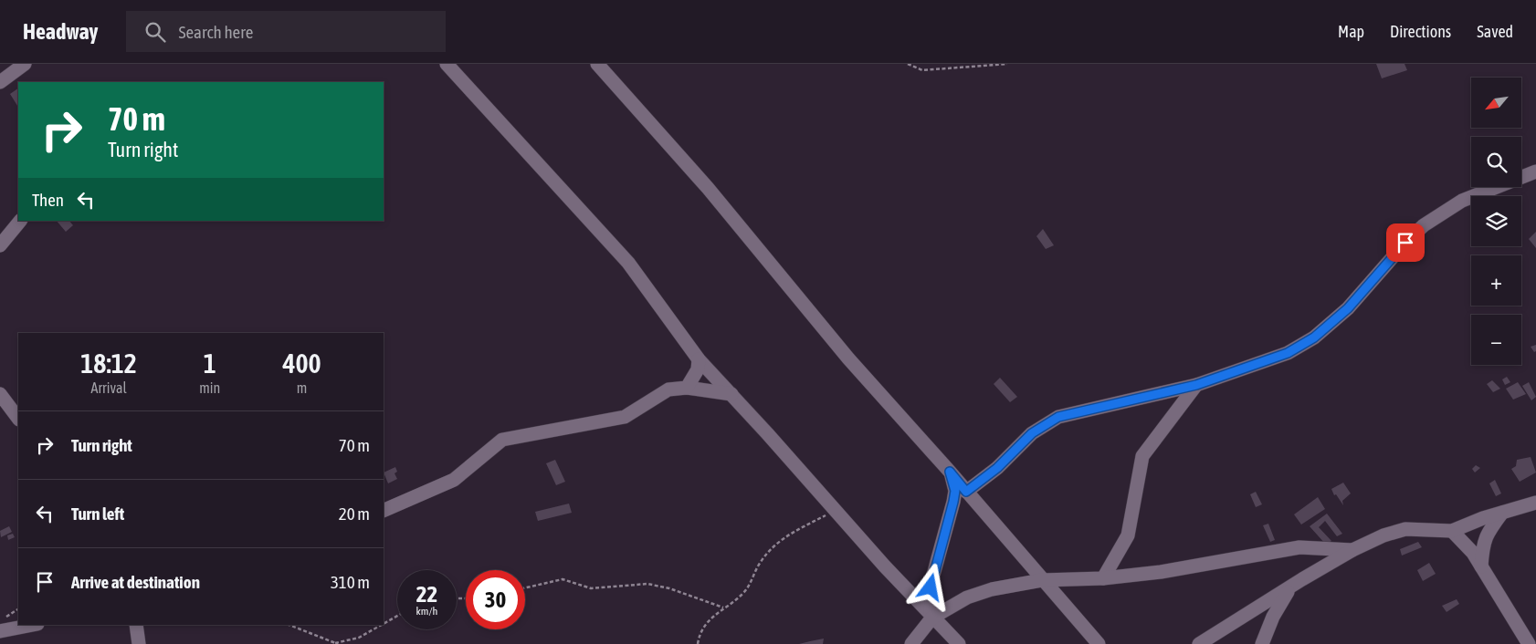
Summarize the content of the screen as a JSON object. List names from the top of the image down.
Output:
{
  "north": "bottom left",
  "page": {
    "header": "Headway",
    "search": "Search here",
    "nav": ["Map", "Directions", "Saved"],
    "map_buttons": ["+", "−"],
    "turn": ["70 m", "Turn right"],
    "then": "Then",
    "eta": [
      "18:12",
      "Arrival",
      "1",
      "min",
      "400",
      "m"
    ],
    "list": [
      {
        "name": "Turn right",
        "value": "70 m"
      },
      {
        "name": "Turn left",
        "value": "20 m"
      },
      {
        "name": "Arrive at destination",
        "value": "310 m"
      }
    ],
    "speed": "22 km/h",
    "limit": "30"
  }
}
